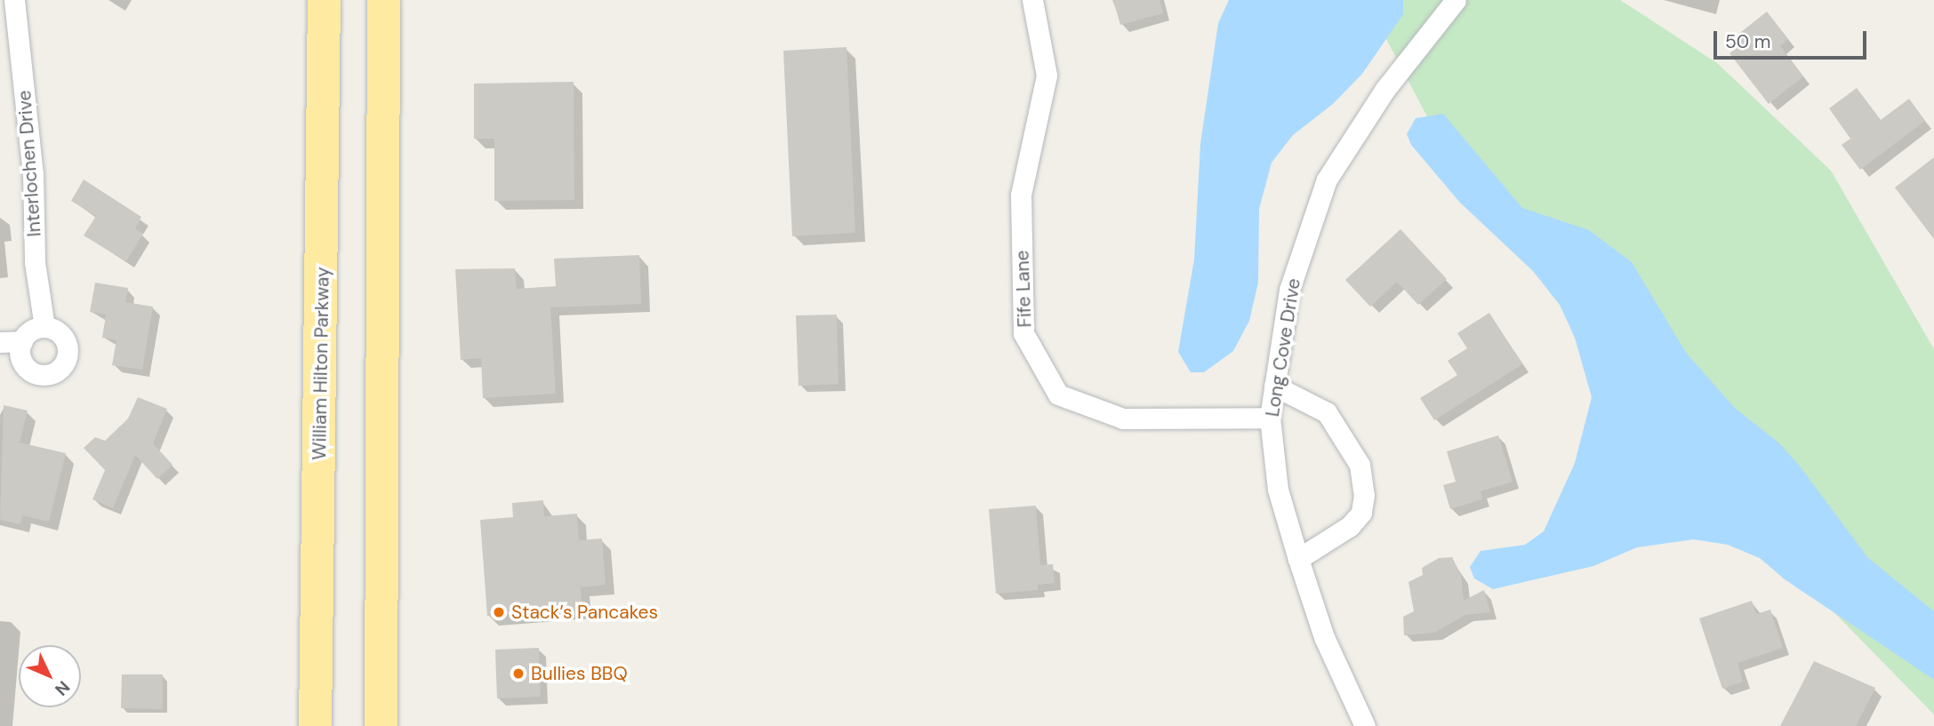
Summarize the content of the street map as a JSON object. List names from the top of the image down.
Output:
{
  "streets": {
    "highway": ["William Hilton Parkway"],
    "street": ["Interlochen Drive", "Fife Lane", "Long Cove Drive"]
  },
  "crossings": [
    ["Fife Lane", "Long Cove Drive"]
  ],
  "places": ["Stack’s Pancakes", "Bullies BBQ"],
  "scale_bar": "50 m",
  "north": "bottom right"
}
